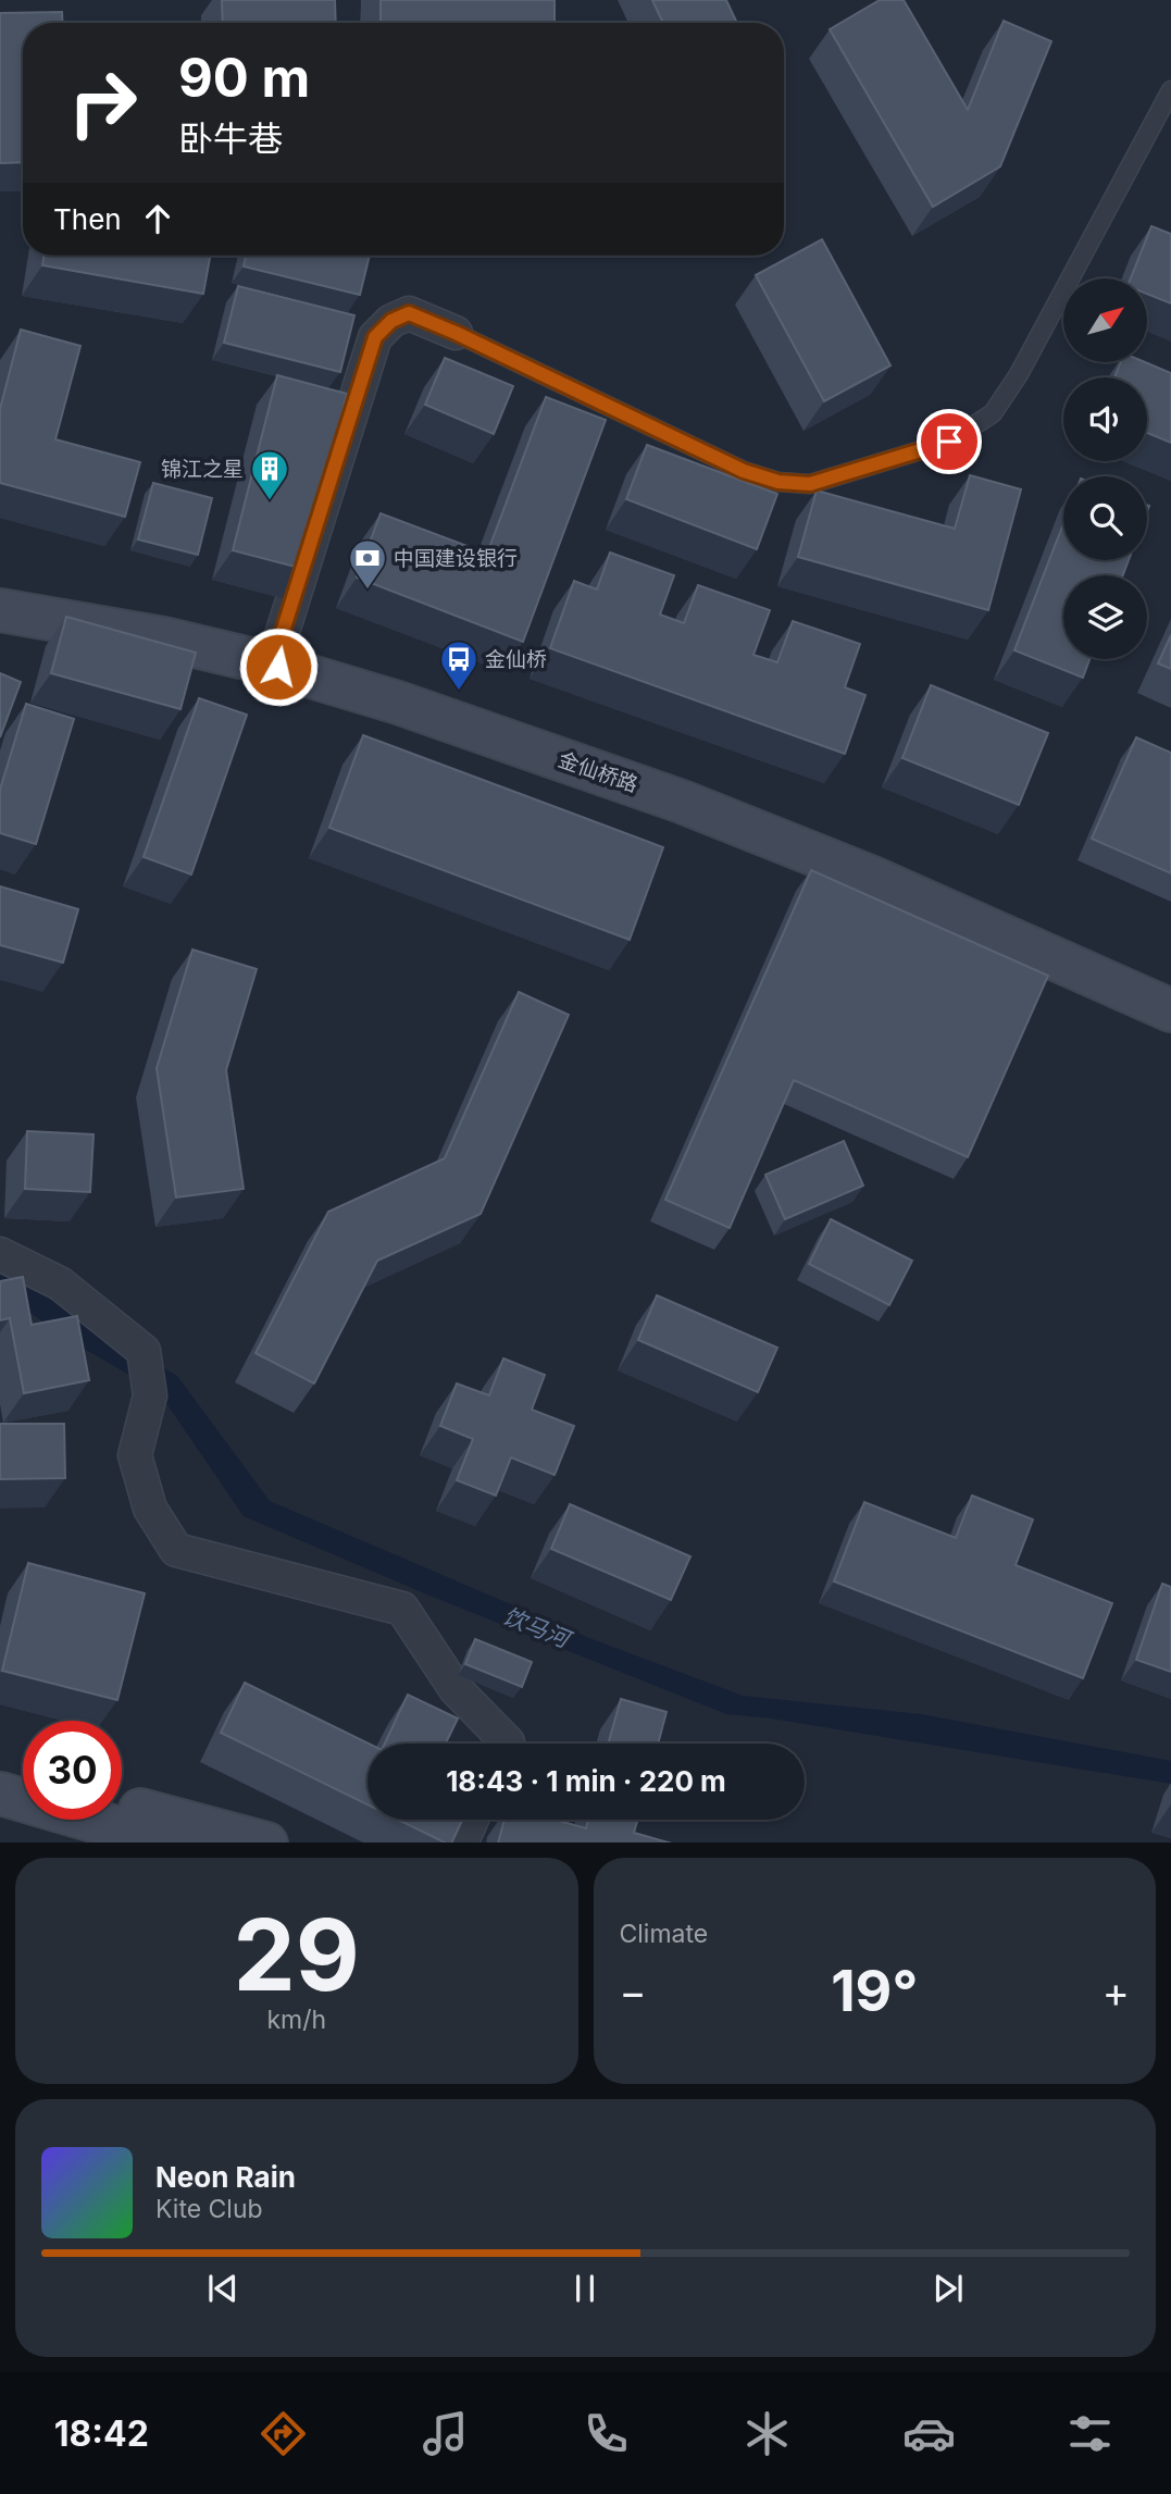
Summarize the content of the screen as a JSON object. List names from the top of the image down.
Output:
{
  "streets": {
    "street": ["金仙桥路"]
  },
  "water": ["饮马河"],
  "places": {
    "building": ["锦江之星"],
    "bank": ["中国建设银行"],
    "bus stop": ["金仙桥"]
  },
  "north": "top right",
  "page": {
    "turn": ["90 m", "卧牛巷"],
    "then": "Then",
    "limit": "30",
    "trip": "18:43 · 1 min · 220 m",
    "tile": [
      ["29", "km/h"],
      "Climate"
    ],
    "heat": ["−", "19°", "+"],
    "song": ["Neon Rain", "Kite Club"],
    "tabs": "18:42"
  }
}
